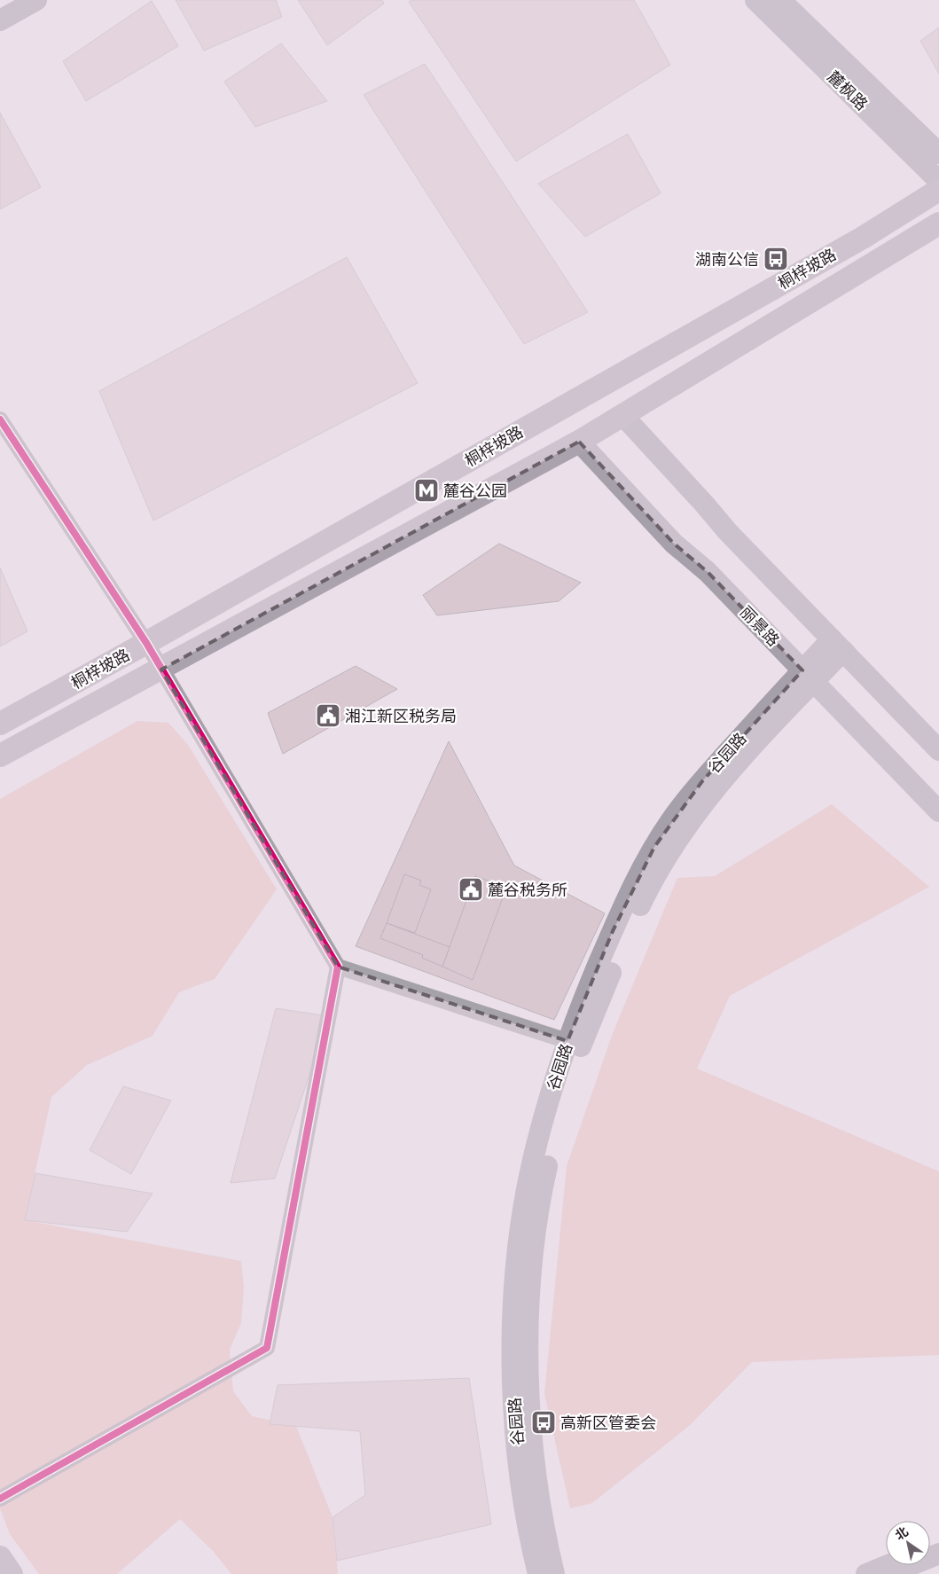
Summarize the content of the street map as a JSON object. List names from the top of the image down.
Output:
{
  "streets": {
    "main road": [
      "麓枫路",
      "桐梓坡路",
      "丽景路",
      "谷园路"
    ]
  },
  "crossings": [
    ["桐梓坡路", "丽景路"],
    ["丽景路", "谷园路"]
  ],
  "places": {
    "bus stop": ["湖南公信", "高新区管委会"],
    "metro station": ["麓谷公园"],
    "public building": ["湘江新区税务局", "麓谷税务所"]
  },
  "north": "top left"
}
